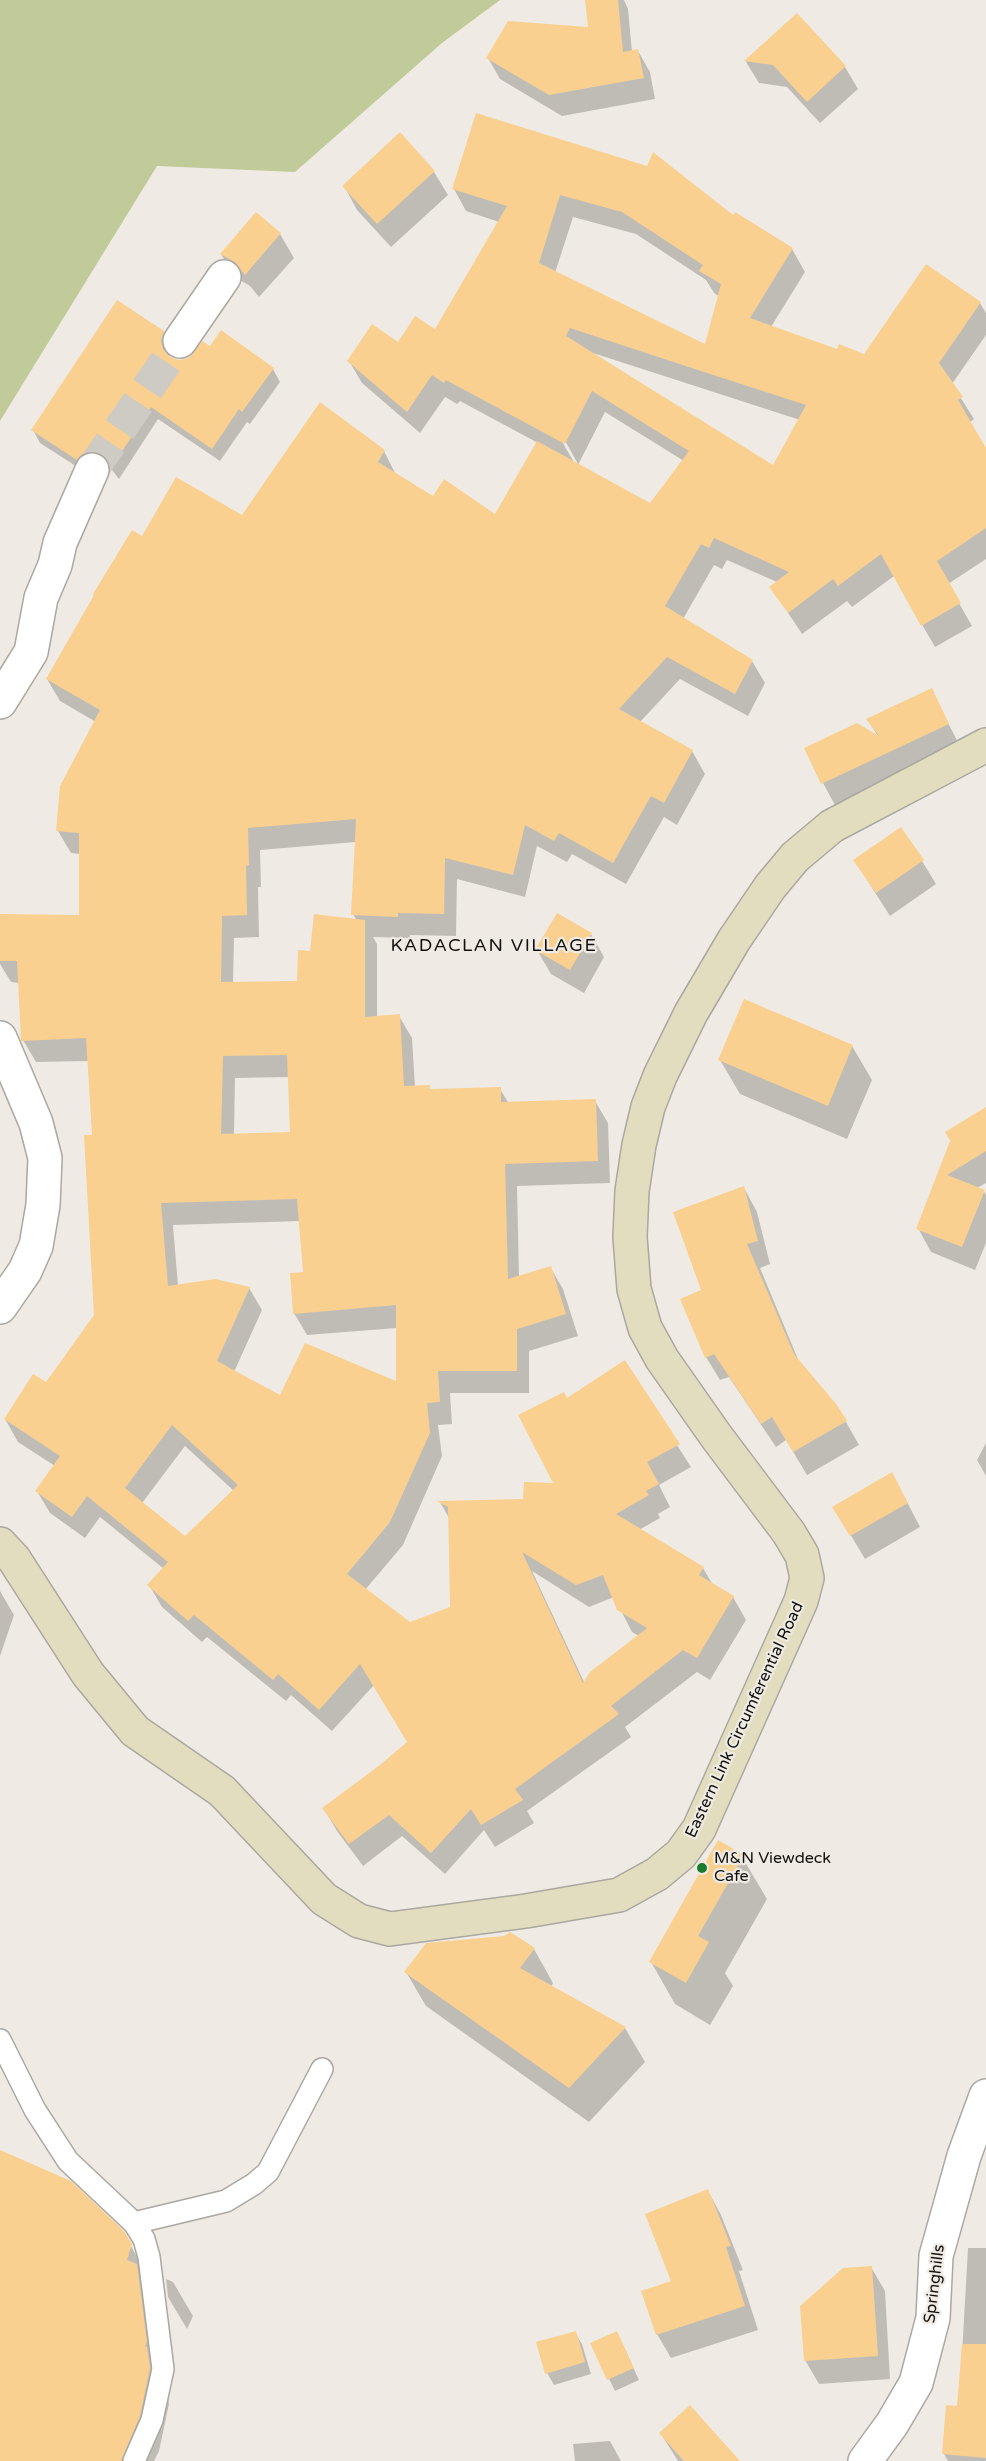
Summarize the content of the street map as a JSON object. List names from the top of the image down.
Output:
{
  "streets": {
    "main road": ["Eastern Link Circumferential Road"],
    "street": ["Springhills"]
  },
  "districts": ["KADACLAN VILLAGE"],
  "places": ["M&N Viewdeck Cafe"]
}
